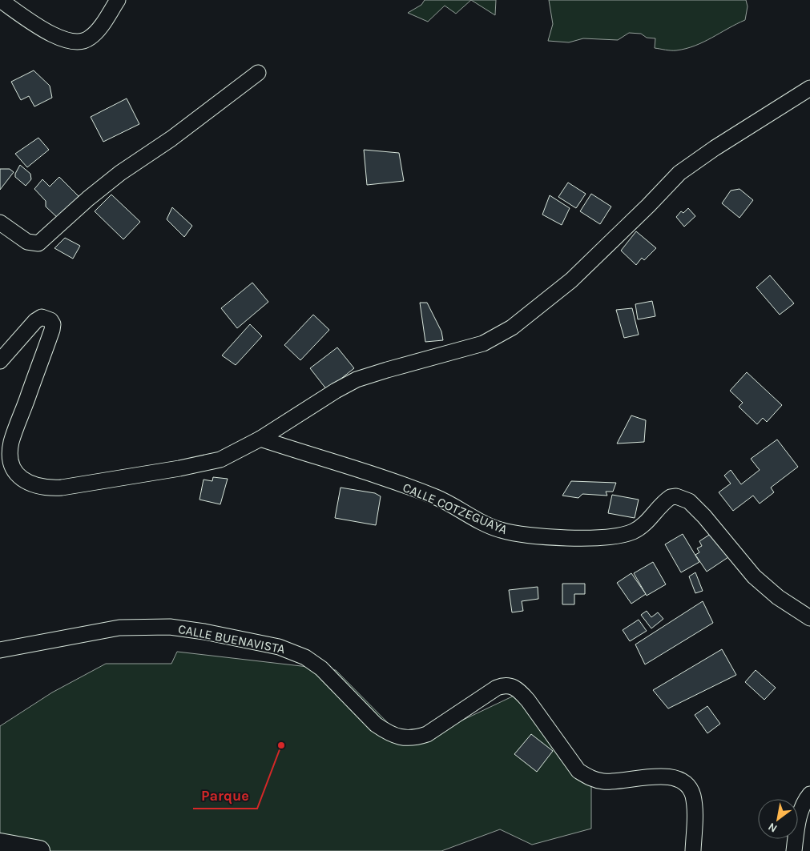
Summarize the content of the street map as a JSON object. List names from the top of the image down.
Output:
{
  "streets": {
    "street": ["CALLE COTZEGUAYA", "CALLE BUENAVISTA"]
  },
  "places": ["Parque"],
  "north": "bottom left"
}
